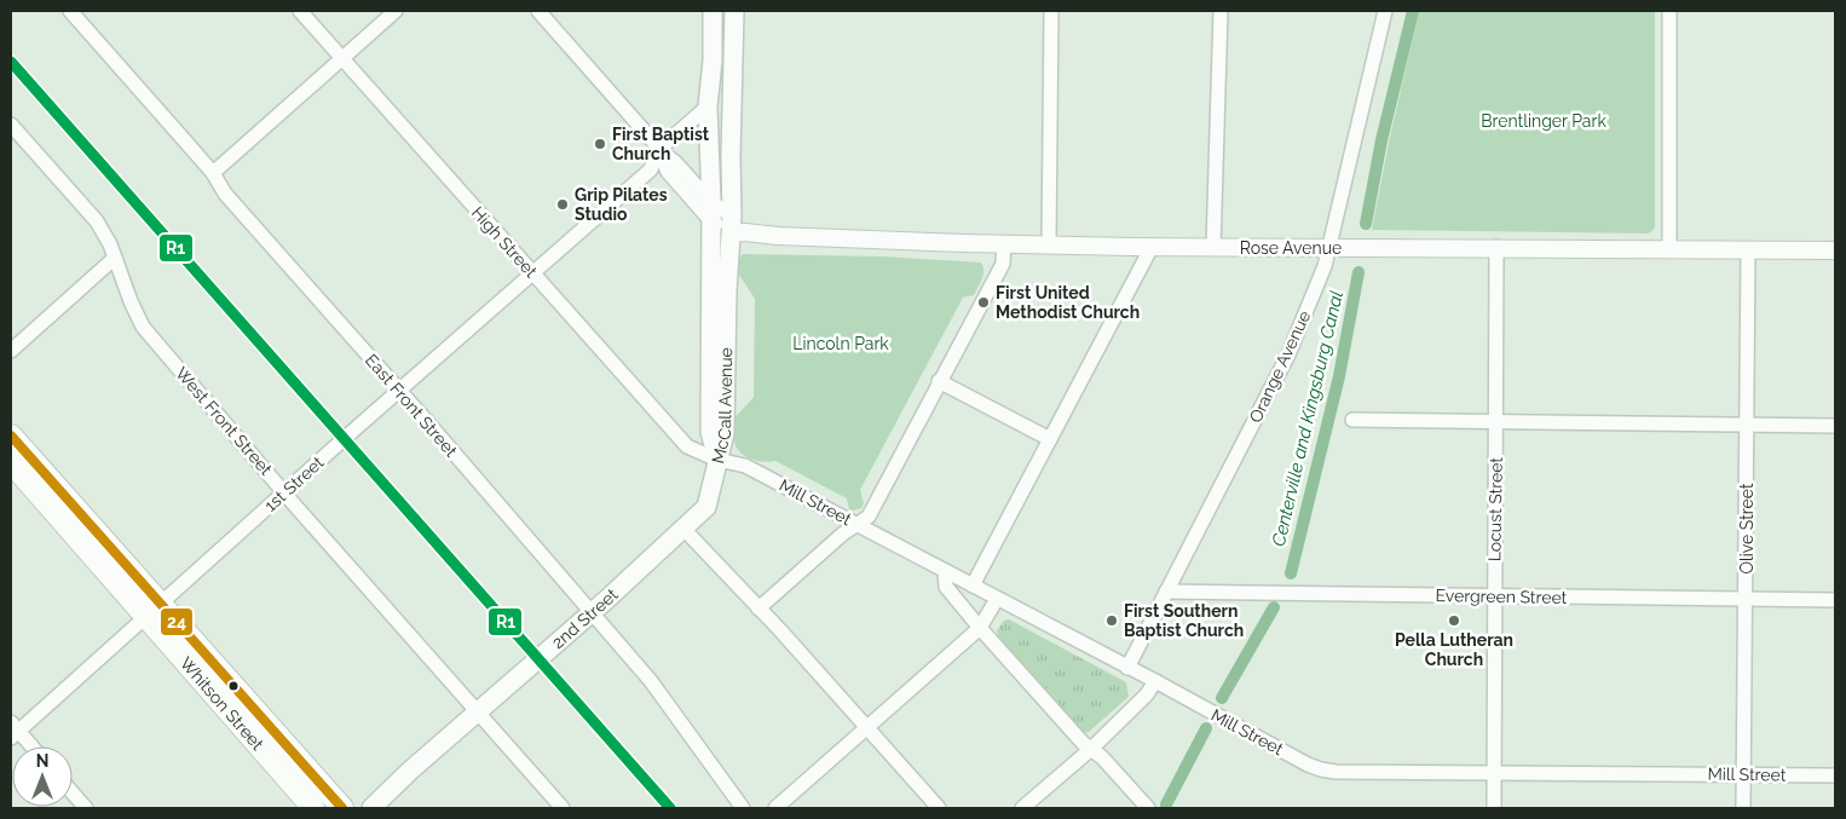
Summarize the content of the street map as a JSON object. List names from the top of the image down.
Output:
{
  "streets": {
    "main road": ["McCall Avenue", "2nd Street", "Whitson Street"],
    "street": [
      "High Street",
      "Rose Avenue",
      "Orange Avenue",
      "East Front Street",
      "West Front Street",
      "1st Street",
      "Mill Street",
      "Locust Street",
      "Olive Street",
      "Evergreen Street"
    ]
  },
  "crossings": [
    ["High Street", "McCall Avenue"],
    ["High Street", "1st Street"],
    ["High Street", "Mill Street"],
    ["High Street", "2nd Street"],
    ["Rose Avenue", "Orange Avenue"],
    ["Rose Avenue", "McCall Avenue"],
    ["Rose Avenue", "Locust Street"],
    ["Rose Avenue", "Olive Street"],
    ["Orange Avenue", "Mill Street"],
    ["Orange Avenue", "Evergreen Street"],
    ["McCall Avenue", "1st Street"],
    ["McCall Avenue", "Mill Street"],
    ["McCall Avenue", "2nd Street"],
    ["East Front Street", "1st Street"],
    ["East Front Street", "2nd Street"],
    ["West Front Street", "1st Street"],
    ["West Front Street", "2nd Street"],
    ["1st Street", "Whitson Street"],
    ["Mill Street", "Locust Street"],
    ["Mill Street", "Olive Street"],
    ["Mill Street", "2nd Street"],
    ["Locust Street", "Evergreen Street"],
    ["Olive Street", "Evergreen Street"]
  ],
  "water": ["Centerville and Kingsburg Canal"],
  "parks": ["Brentlinger Park", "Lincoln Park"],
  "places": [
    "First Baptist Church",
    "Grip Pilates Studio",
    "First United Methodist Church",
    "First Southern Baptist Church",
    "Pella Lutheran Church"
  ],
  "lines": ["transit line R1", "transit line 24"],
  "north": "top"
}
